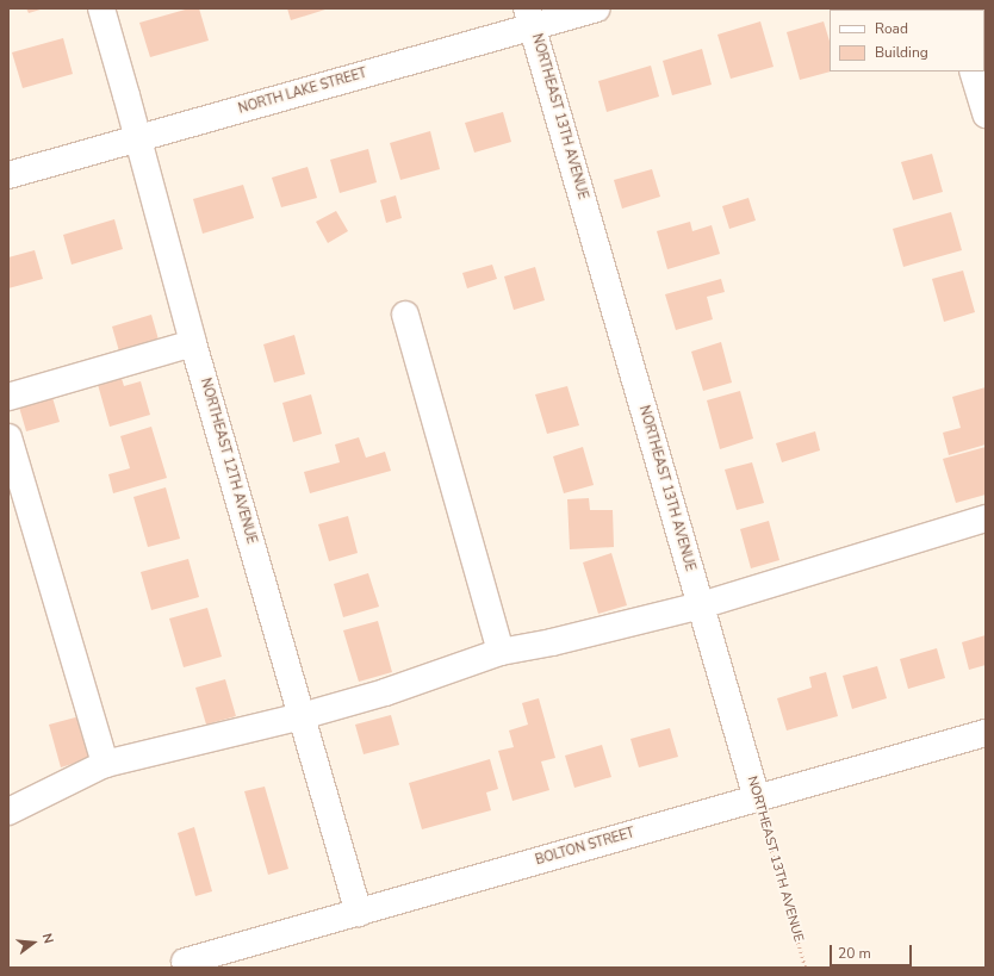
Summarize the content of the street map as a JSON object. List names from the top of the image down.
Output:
{
  "streets": {
    "street": [
      "NORTH LAKE STREET",
      "NORTHEAST 13TH AVENUE",
      "NORTHEAST 12TH AVENUE",
      "BOLTON STREET"
    ]
  },
  "crossings": [
    ["NORTH LAKE STREET", "NORTHEAST 13TH AVENUE"],
    ["NORTH LAKE STREET", "NORTHEAST 12TH AVENUE"],
    ["NORTHEAST 13TH AVENUE", "BOLTON STREET"],
    ["NORTHEAST 12TH AVENUE", "BOLTON STREET"]
  ],
  "legend": ["Road", "Building"],
  "scale_bar": "20 m",
  "north": "right"
}
